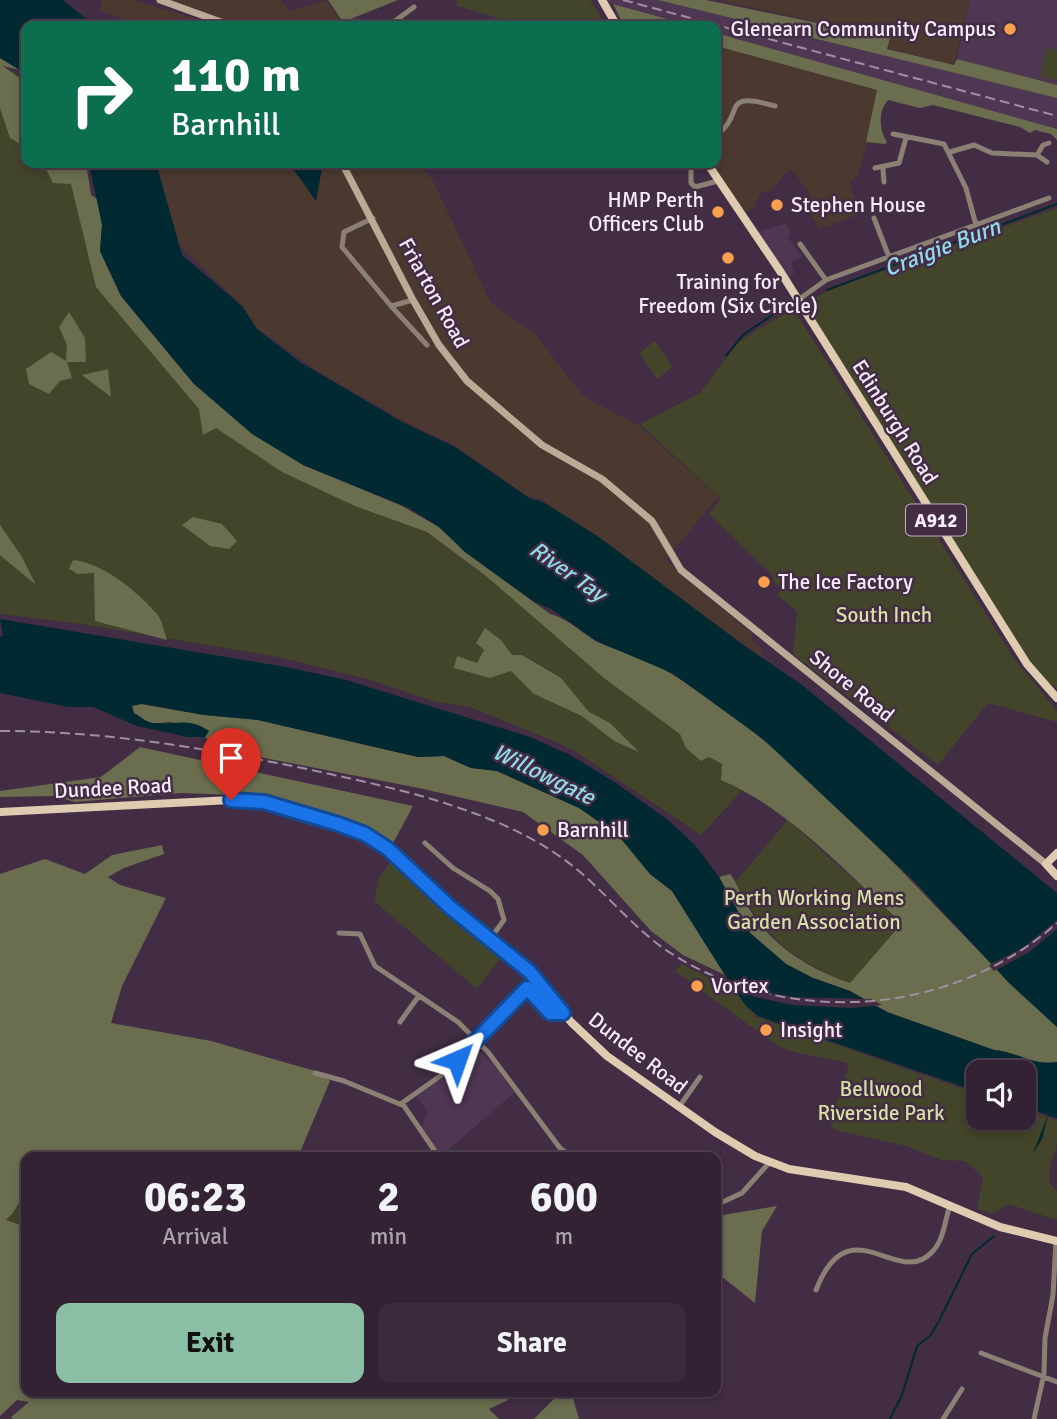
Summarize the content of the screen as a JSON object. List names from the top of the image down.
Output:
{
  "streets": {
    "main road": ["Edinburgh Road", "A912", "Dundee Road"],
    "street": ["Friarton Road", "Shore Road"]
  },
  "crossings": [
    ["Friarton Road", "Shore Road"]
  ],
  "water": ["Craigie Burn", "River Tay", "Willowgate"],
  "parks": ["South Inch", "Perth Working Mens Garden Association", "Bellwood Riverside Park"],
  "places": [
    "Glenearn Community Campus",
    "Stephen House",
    "HMP Perth Officers Club",
    "Training for Freedom (Six Circle)",
    "The Ice Factory",
    "Barnhill",
    "Vortex",
    "Insight"
  ],
  "page": {
    "turn": ["110 m", "Barnhill"],
    "eta": [
      "06:23",
      "Arrival",
      "2",
      "min",
      "600",
      "m"
    ],
    "buttons": ["Exit", "Share"]
  }
}
